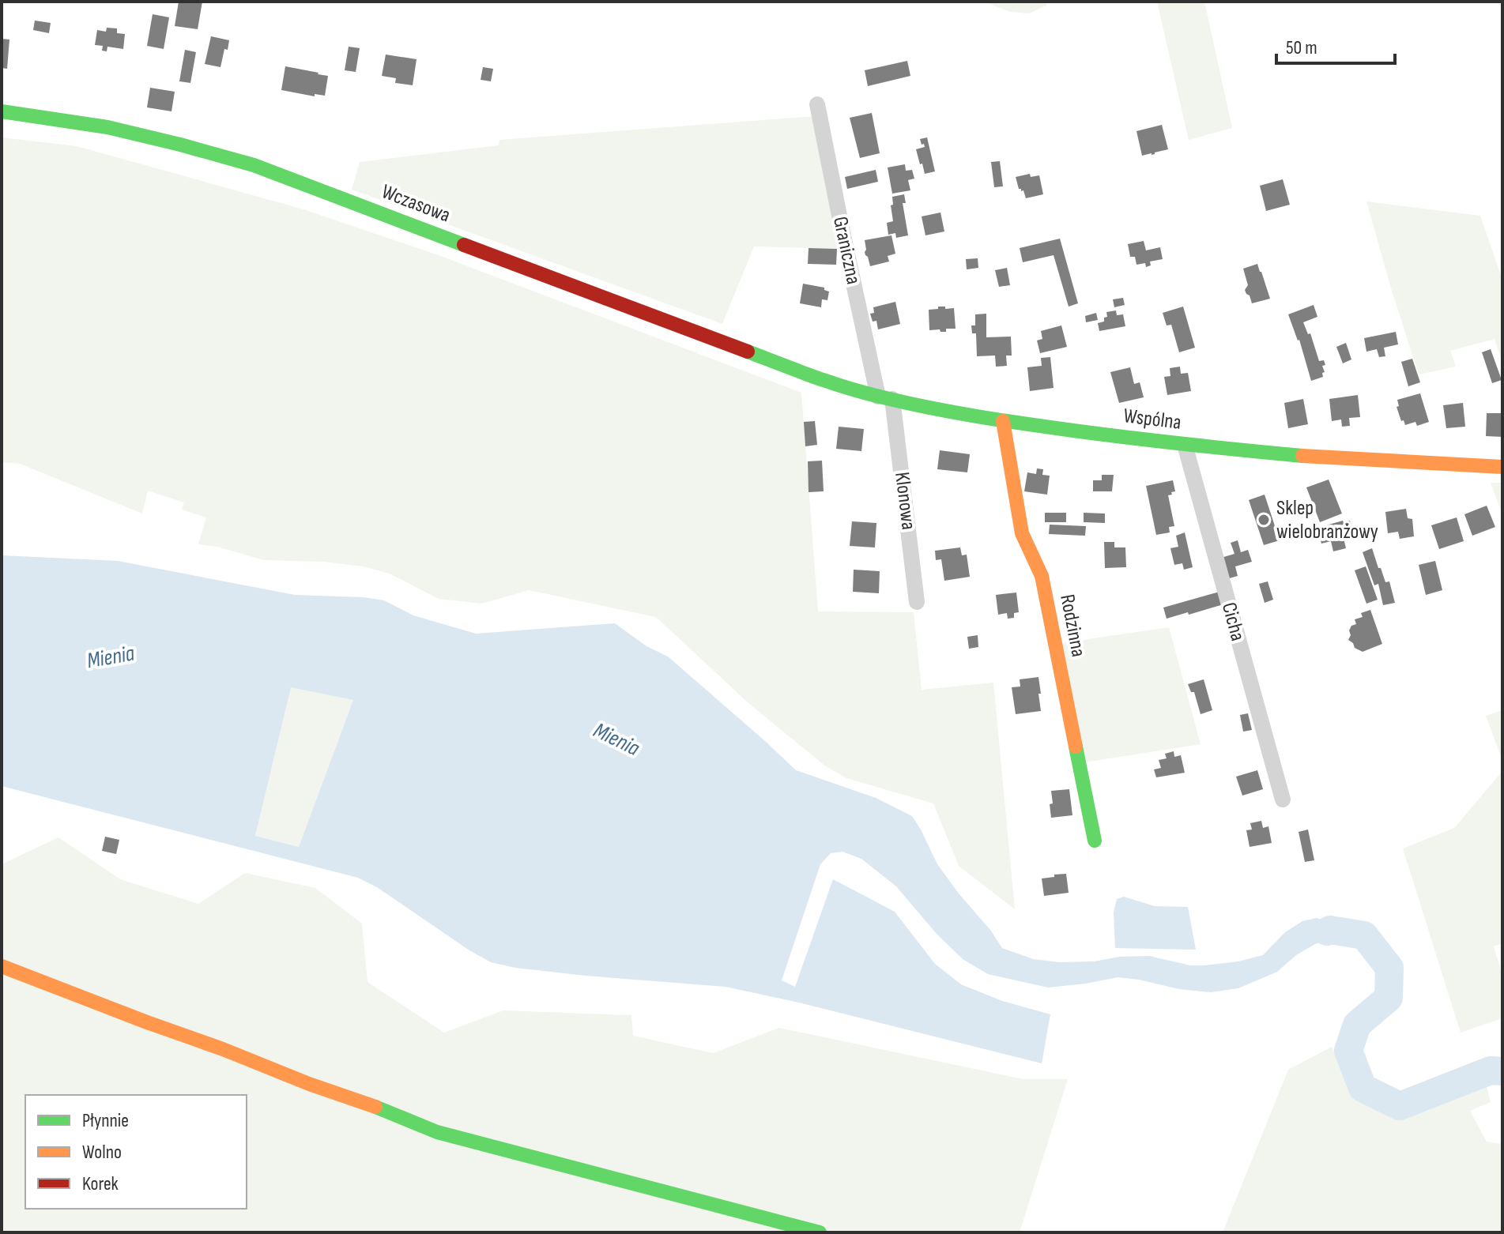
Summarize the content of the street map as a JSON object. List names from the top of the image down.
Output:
{
  "streets": {
    "street": [
      "Wczasowa",
      "Graniczna",
      "Wspólna",
      "Klonowa",
      "Cicha",
      "Rodzinna"
    ]
  },
  "crossings": [
    ["Wczasowa", "Wspólna"],
    ["Graniczna", "Wspólna"],
    ["Graniczna", "Klonowa"],
    ["Wspólna", "Klonowa"],
    ["Wspólna", "Cicha"],
    ["Wspólna", "Rodzinna"]
  ],
  "water": ["Mienia"],
  "places": ["Sklep wielobranżowy"],
  "legend": ["Płynnie", "Wolno", "Korek"],
  "scale_bar": "50 m"
}
